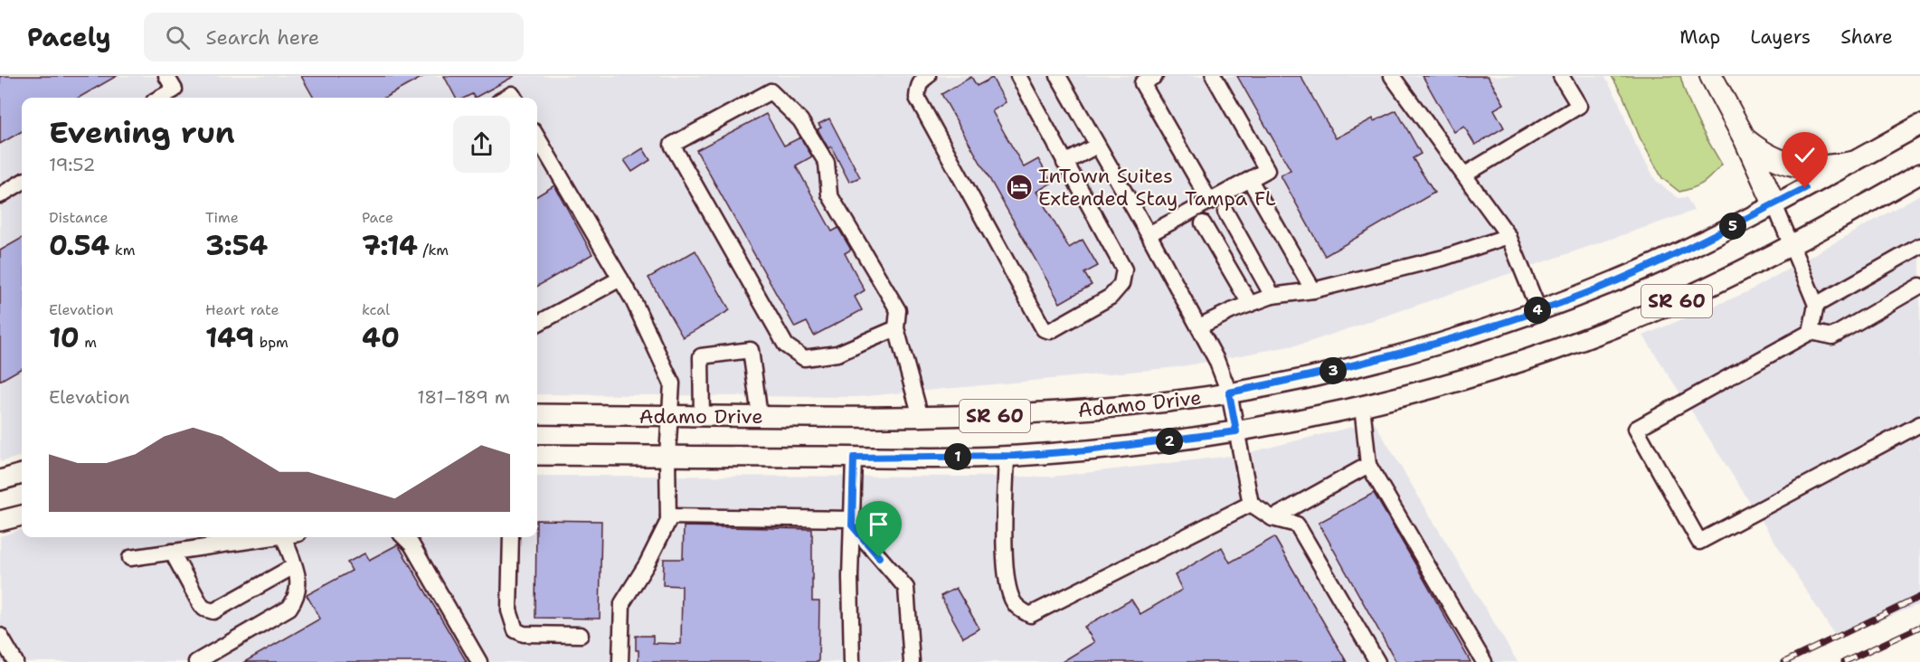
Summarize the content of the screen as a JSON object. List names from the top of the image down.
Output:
{
  "streets": {
    "main road": ["SR 60", "Adamo Drive"]
  },
  "places": {
    "hotel": ["InTown Suites Extended Stay Tampa FL"]
  },
  "page": {
    "header": "Pacely",
    "search": "Search here",
    "nav": ["Map", "Layers", "Share"],
    "heading": ["Evening run", "19:52"],
    "stats": [
      ["Distance", "0.54 km"],
      ["Time", "3:54"],
      ["Pace", "7:14 /km"],
      ["Elevation", "10 m"],
      ["Heart rate", "149 bpm"],
      ["kcal", "40"]
    ],
    "pins": [
      "5",
      "4",
      "3",
      "2",
      "1"
    ],
    "chart": ["Elevation", "181–189 m"]
  }
}
